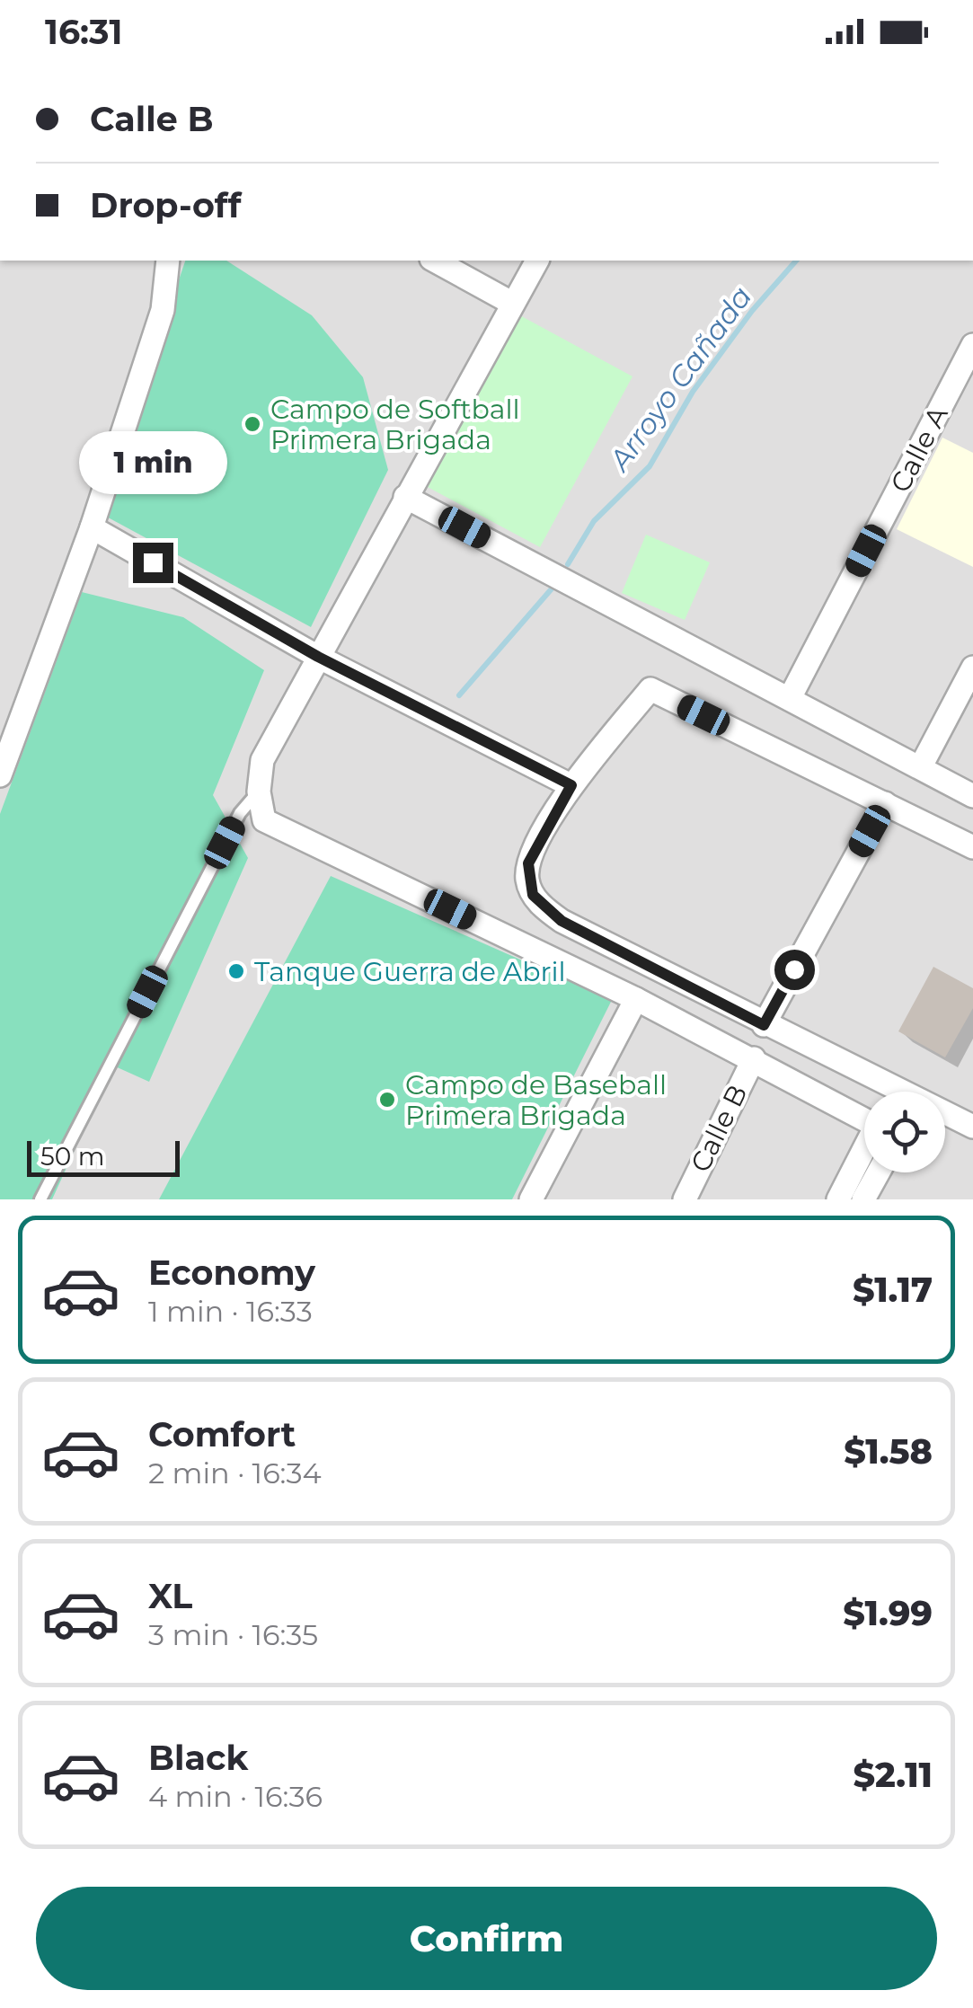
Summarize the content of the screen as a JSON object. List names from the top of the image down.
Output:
{
  "streets": {
    "street": ["Calle A", "Calle B"]
  },
  "water": ["Arroyo Cañada"],
  "places": ["Campo de Softball Primera Brigada", "Tanque Guerra de Abril", "Campo de Baseball Primera Brigada"],
  "scale_bar": "50 m",
  "page": {
    "status": "16:31",
    "banner": ["Calle B", "Drop-off"],
    "bubble": "1 min",
    "scale": "50 m",
    "list": [
      {
        "name": "Economy",
        "note": "1 min · 16:33",
        "value": "$1.17"
      },
      {
        "name": "Comfort",
        "note": "2 min · 16:34",
        "value": "$1.58"
      },
      {
        "name": "XL",
        "note": "3 min · 16:35",
        "value": "$1.99"
      },
      {
        "name": "Black",
        "note": "4 min · 16:36",
        "value": "$2.11"
      }
    ],
    "buttons": "Confirm"
  }
}
